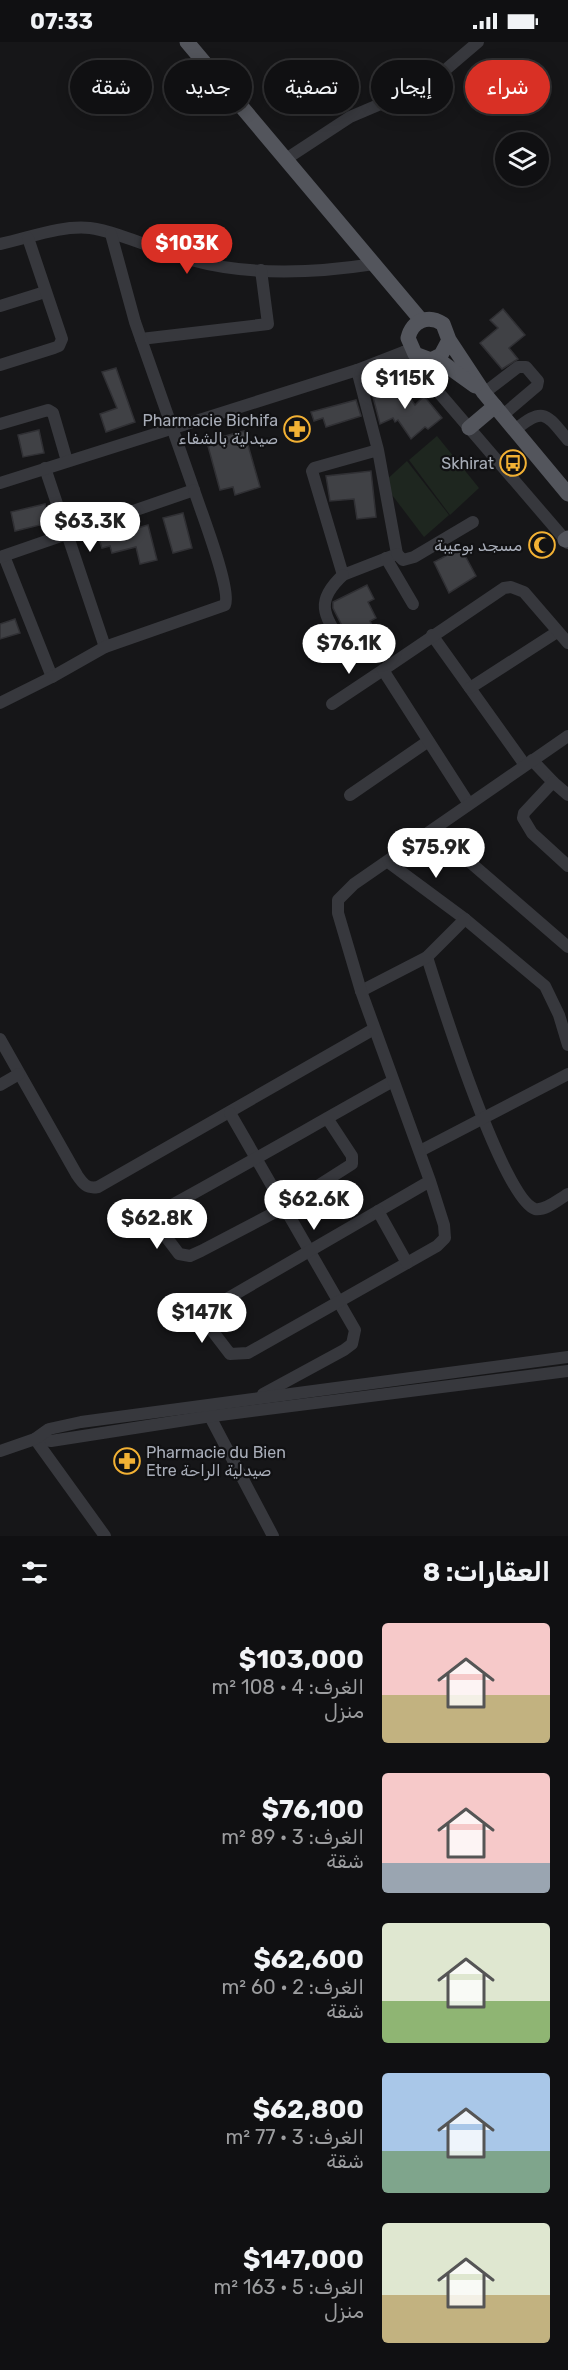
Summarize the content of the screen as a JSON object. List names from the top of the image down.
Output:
{
  "places": {
    "pharmacy": ["Pharmacie Bichifa صيدلية بالشفاء", "Pharmacie du Bien Etre صيدلية الراحة"],
    "bus stop": ["Skhirat"],
    "mosque": ["مسجد بوعيبة"]
  },
  "page": {
    "status": "07:33",
    "chip": [
      "شراء",
      "إيجار",
      "تصفية",
      "جديد",
      "شقة"
    ],
    "price": [
      "$103K",
      "$115K",
      "$63.3K",
      "$76.1K",
      "$75.9K",
      "$62.6K",
      "$62.8K",
      "$147K"
    ],
    "heading": "العقارات: 8",
    "list": [
      {
        "name": "$103,000",
        "note": "الغرف: 4 · 108 m² · منزل"
      },
      {
        "name": "$76,100",
        "note": "الغرف: 3 · 89 m² · شقة"
      },
      {
        "name": "$62,600",
        "note": "الغرف: 2 · 60 m² · شقة"
      },
      {
        "name": "$62,800",
        "note": "الغرف: 3 · 77 m² · شقة"
      },
      {
        "name": "$147,000",
        "note": "الغرف: 5 · 163 m² · منزل"
      }
    ]
  }
}
